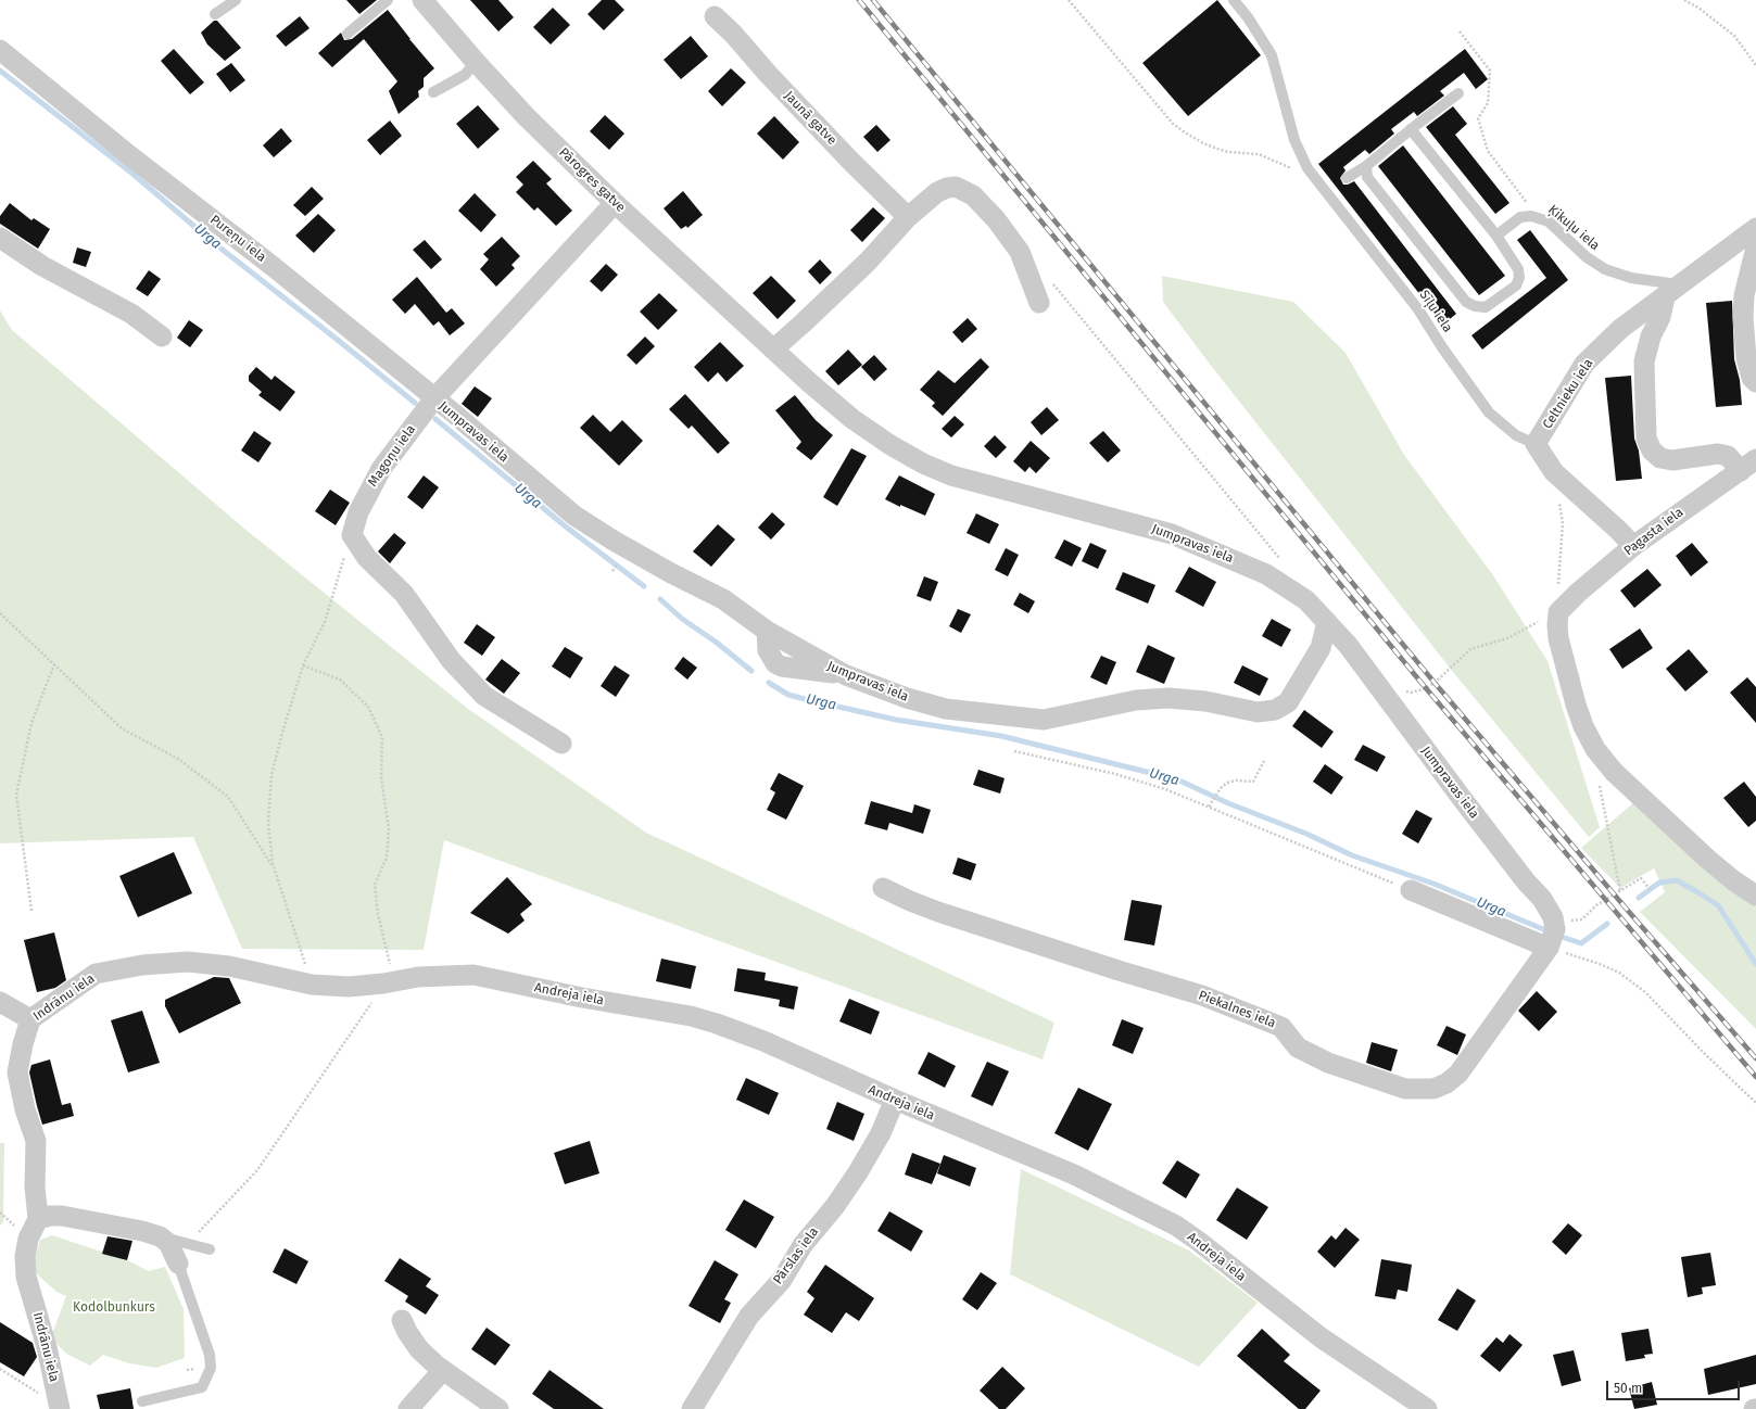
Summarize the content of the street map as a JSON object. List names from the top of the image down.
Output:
{
  "streets": {
    "street": [
      "Jaunā gatve",
      "Pārogres gatve",
      "Pureņu iela",
      "Celtnieku iela",
      "Jumpravas iela",
      "Magoņu iela",
      "Pagasta iela",
      "Andreja iela",
      "Indrānu iela",
      "Piekalnes iela",
      "Pārslas iela"
    ],
    "lane": ["Ķikuļu iela", "Sīļu iela"]
  },
  "crossings": [
    ["Pārogres gatve", "Jumpravas iela"],
    ["Pārogres gatve", "Magoņu iela"],
    ["Ķikuļu iela", "Celtnieku iela"],
    ["Pureņu iela", "Jumpravas iela"],
    ["Pureņu iela", "Magoņu iela"],
    ["Sīļu iela", "Celtnieku iela"],
    ["Celtnieku iela", "Pagasta iela"],
    ["Jumpravas iela", "Magoņu iela"],
    ["Jumpravas iela", "Piekalnes iela"],
    ["Andreja iela", "Indrānu iela"],
    ["Andreja iela", "Pārslas iela"]
  ],
  "water": ["Urga"],
  "parks": ["Kodolbunkurs"],
  "scale_bar": "50 m"
}
